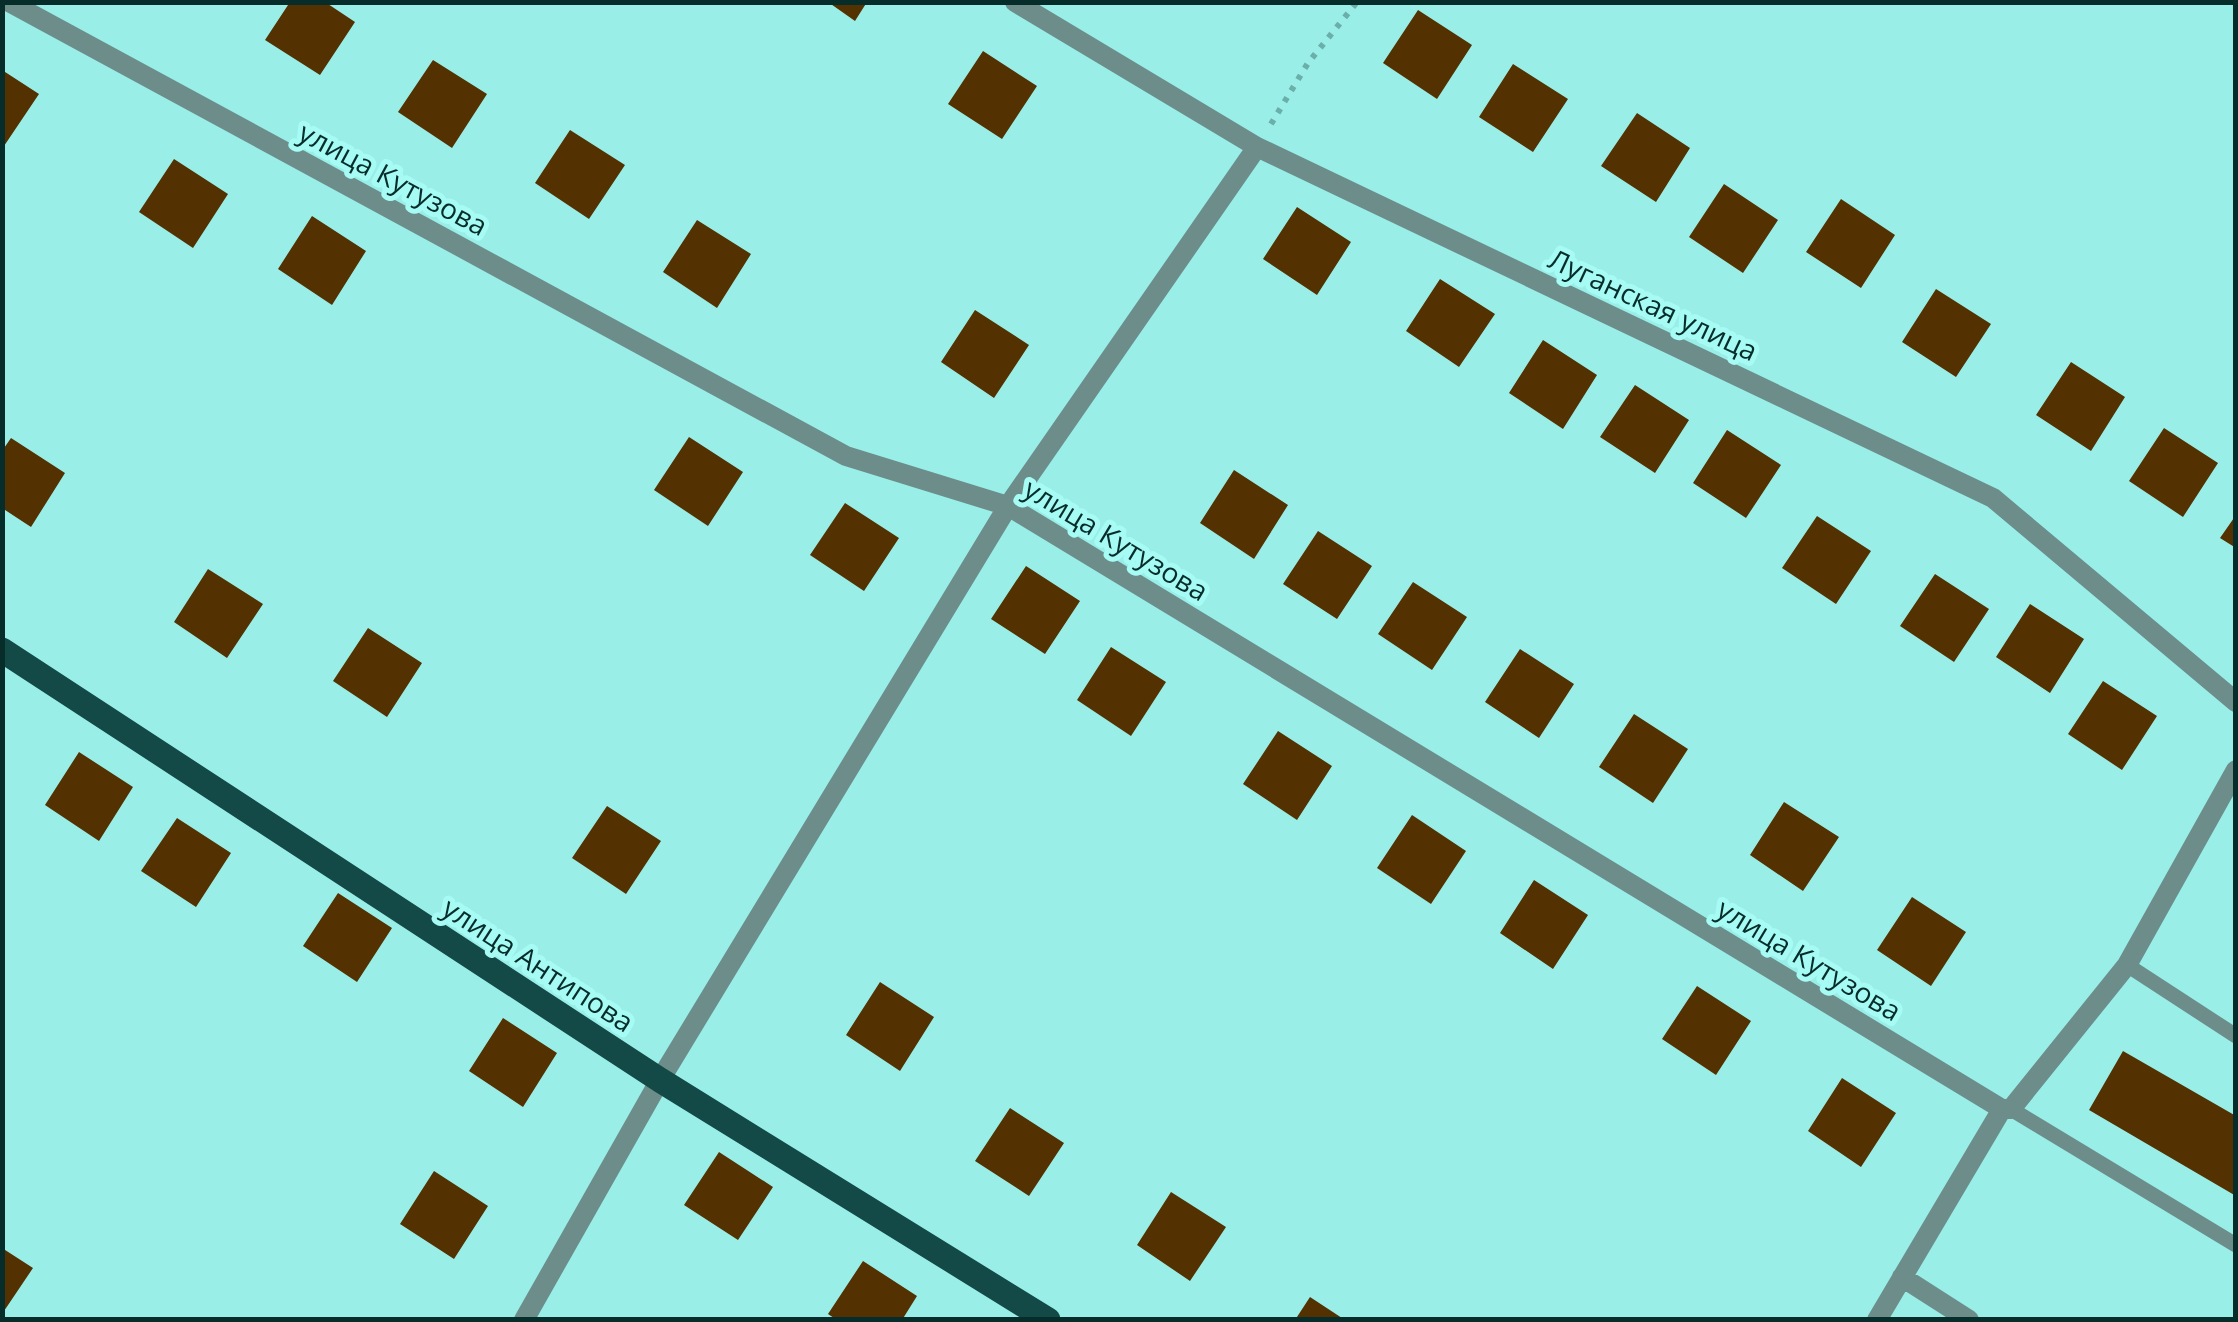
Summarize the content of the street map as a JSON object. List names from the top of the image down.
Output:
{
  "streets": {
    "main road": ["улица Антипова"],
    "street": ["улица Кутузова", "Луганская улица"]
  }
}
